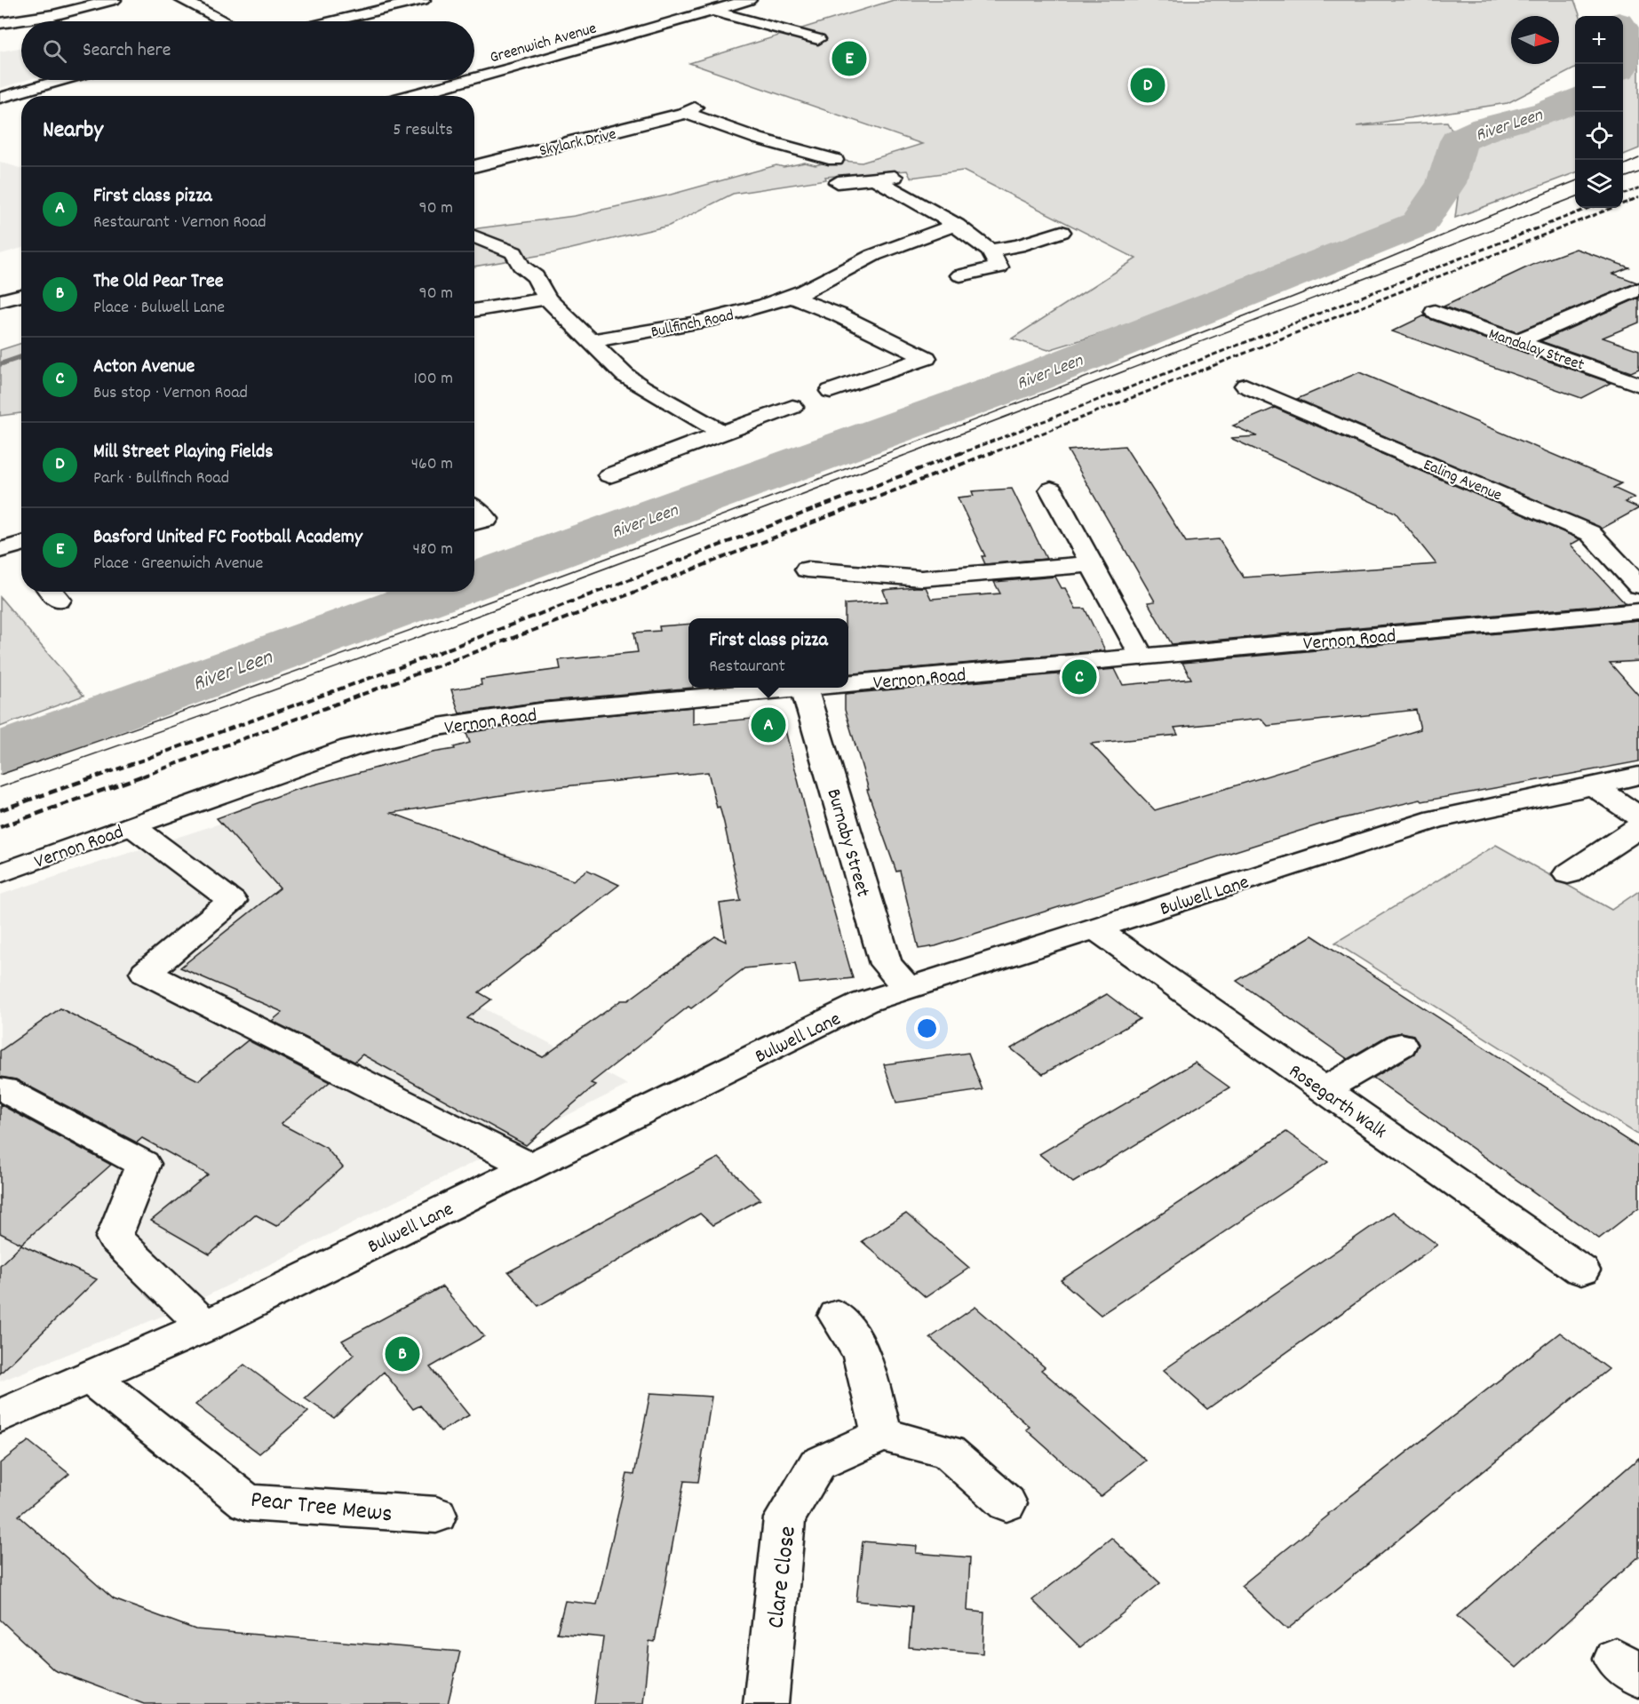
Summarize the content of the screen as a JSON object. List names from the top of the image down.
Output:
{
  "streets": {
    "street": [
      "Greenwich Avenue",
      "Skylark Drive",
      "Bullfinch Road",
      "Mandalay Street",
      "Ealing Avenue",
      "Vernon Road",
      "Burnaby Street",
      "Bulwell Lane",
      "Rosegarth Walk",
      "Pear Tree Mews",
      "Clare Close"
    ]
  },
  "crossings": [
    ["Vernon Road", "Burnaby Street"],
    ["Burnaby Street", "Bulwell Lane"],
    ["Bulwell Lane", "Rosegarth Walk"],
    ["Bulwell Lane", "Pear Tree Mews"]
  ],
  "water": ["River Leen"],
  "north": "right",
  "page": {
    "map_buttons": ["+", "−"],
    "search": "Search here",
    "pins": [
      "E",
      "D",
      "C",
      "A",
      "B"
    ],
    "heading": ["Nearby", "5 results"],
    "list": [
      {
        "mark": "A",
        "name": "First class pizza",
        "note": "Restaurant · Vernon Road",
        "value": "90 m"
      },
      {
        "mark": "B",
        "name": "The Old Pear Tree",
        "note": "Place · Bulwell Lane",
        "value": "90 m"
      },
      {
        "mark": "C",
        "name": "Acton Avenue",
        "note": "Bus stop · Vernon Road",
        "value": "100 m"
      },
      {
        "mark": "D",
        "name": "Mill Street Playing Fields",
        "note": "Park · Bullfinch Road",
        "value": "460 m"
      },
      {
        "mark": "E",
        "name": "Basford United FC Football Academy",
        "note": "Place · Greenwich Avenue",
        "value": "480 m"
      }
    ],
    "popup": ["First class pizza", "Restaurant"]
  }
}
